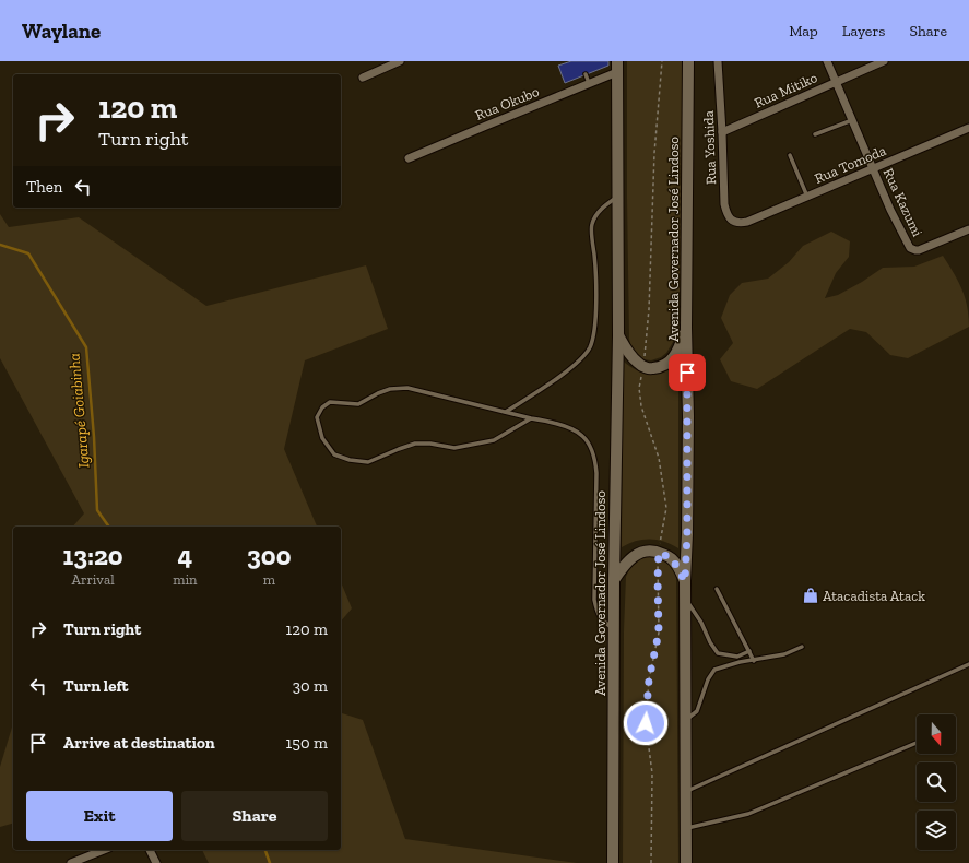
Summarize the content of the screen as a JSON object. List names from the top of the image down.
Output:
{
  "streets": {
    "main road": ["Avenida Governador José Lindoso"],
    "street": [
      "Rua Mitiko",
      "Rua Okubo",
      "Rua Yoshida",
      "Rua Tomoda",
      "Rua Kazumi"
    ]
  },
  "crossings": [
    ["Rua Mitiko", "Rua Yoshida"],
    ["Rua Mitiko", "Rua Kazumi"],
    ["Rua Okubo", "Avenida Governador José Lindoso"],
    ["Rua Yoshida", "Rua Tomoda"],
    ["Rua Tomoda", "Rua Kazumi"]
  ],
  "water": ["Igarapé Goiabinha"],
  "places": {
    "shop": ["Atacadista Atack"]
  },
  "north": "bottom",
  "page": {
    "header": "Waylane",
    "nav": ["Map", "Layers", "Share"],
    "turn": ["120 m", "Turn right"],
    "then": "Then",
    "eta": [
      "13:20",
      "Arrival",
      "4",
      "min",
      "300",
      "m"
    ],
    "list": [
      {
        "name": "Turn right",
        "value": "120 m"
      },
      {
        "name": "Turn left",
        "value": "30 m"
      },
      {
        "name": "Arrive at destination",
        "value": "150 m"
      }
    ],
    "buttons": ["Exit", "Share"]
  }
}
